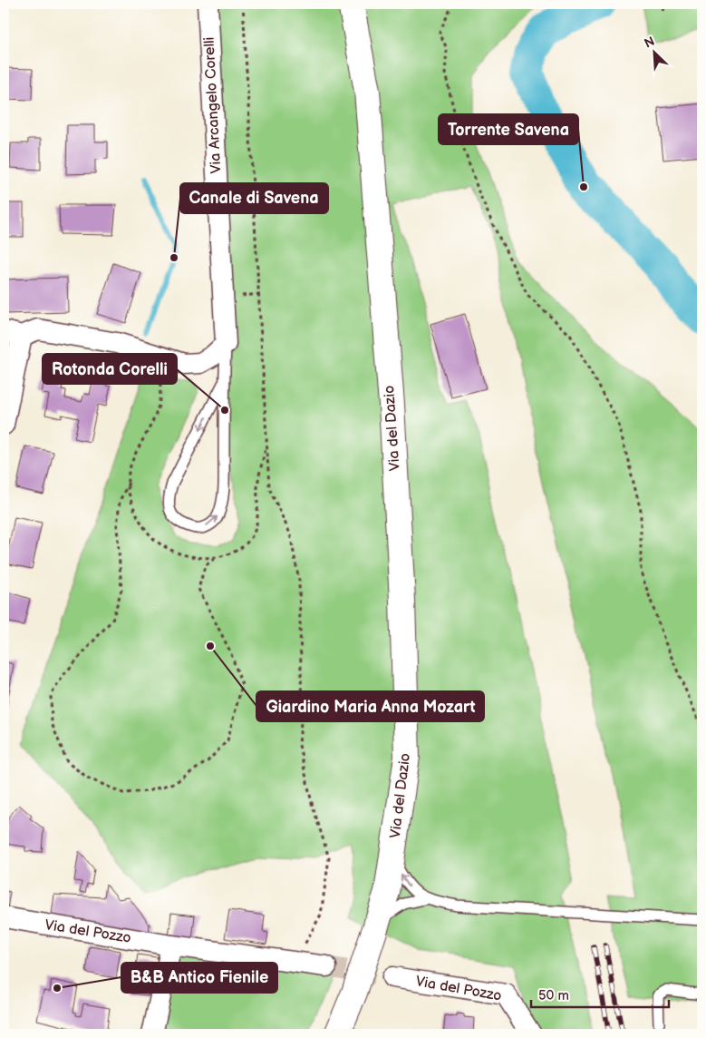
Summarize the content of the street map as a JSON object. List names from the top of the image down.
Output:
{
  "streets": {
    "main road": ["Via del Dazio"],
    "street": ["Via Arcangelo Corelli", "Via del Pozzo"]
  },
  "places": [
    "Torrente Savena",
    "Canale di Savena",
    "Rotonda Corelli",
    "Giardino Maria Anna Mozart",
    "B&B Antico Fienile"
  ],
  "scale_bar": "50 m",
  "north": "top left"
}
